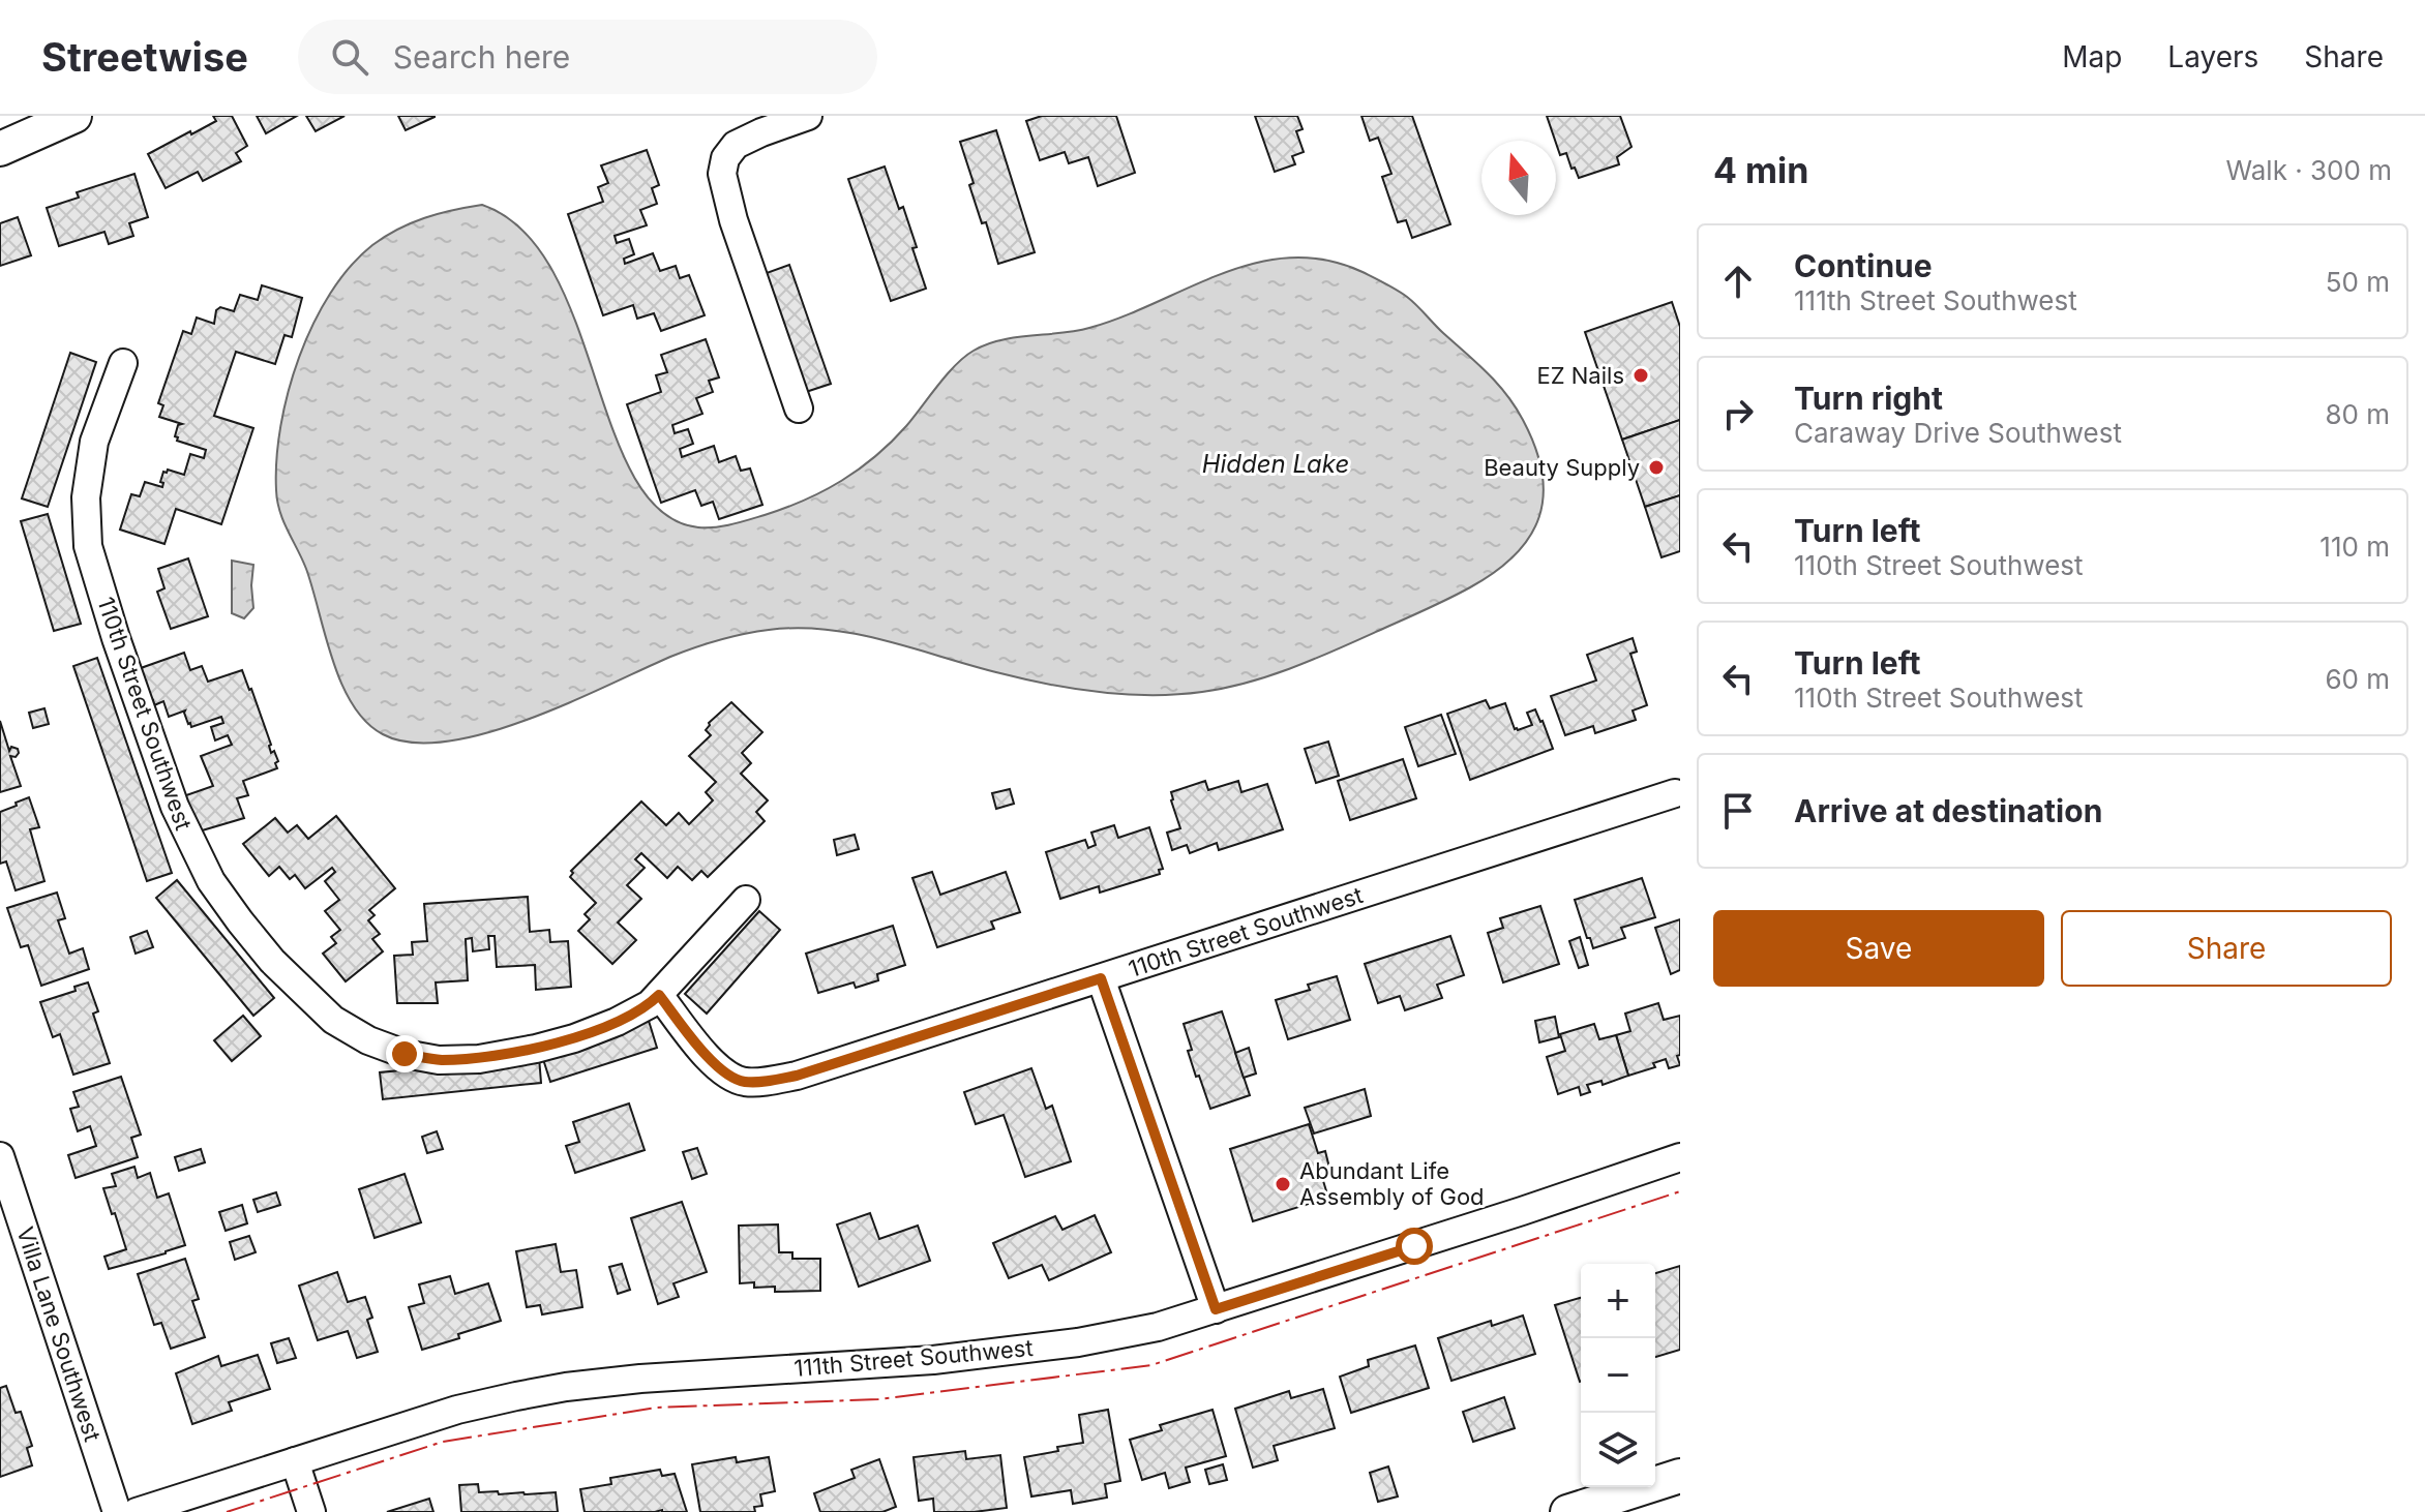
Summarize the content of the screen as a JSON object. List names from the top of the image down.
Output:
{
  "streets": {
    "street": ["110th Street Southwest", "Villa Lane Southwest", "111th Street Southwest"]
  },
  "water": ["Hidden Lake"],
  "places": ["EZ Nails", "Beauty Supply", "Abundant Life Assembly of God"],
  "north": "top",
  "page": {
    "header": "Streetwise",
    "search": "Search here",
    "nav": ["Map", "Layers", "Share"],
    "heading": ["4 min", "Walk · 300 m"],
    "list": [
      ["Continue", "111th Street Southwest", "50 m"],
      ["Turn right", "Caraway Drive Southwest", "80 m"],
      ["Turn left", "110th Street Southwest", "110 m"],
      ["Turn left", "110th Street Southwest", "60 m"],
      "Arrive at destination"
    ],
    "buttons": ["Save", "Share"],
    "map_buttons": ["+", "−"]
  }
}
